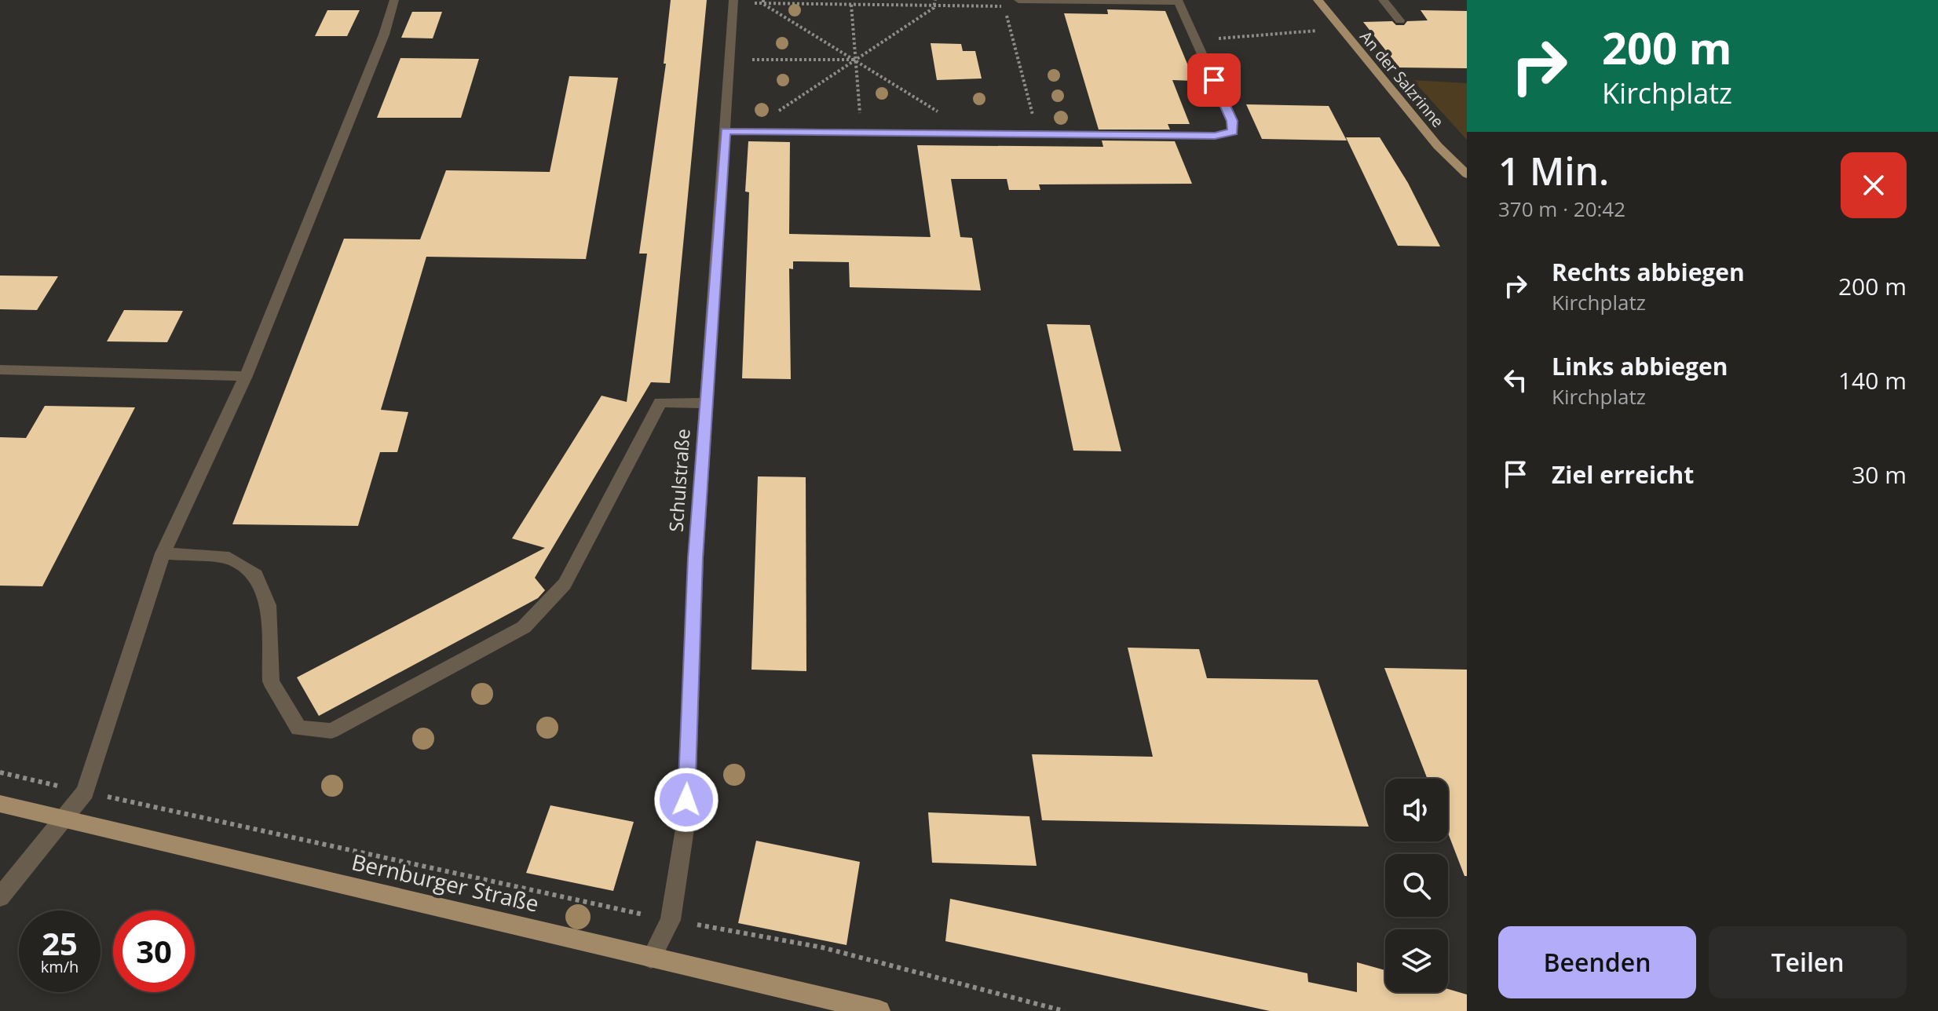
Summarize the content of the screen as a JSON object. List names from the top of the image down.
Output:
{
  "streets": {
    "main road": ["An der Salzrinne", "Bernburger Straße"],
    "street": ["Schulstraße"]
  },
  "crossings": [
    ["Schulstraße", "Bernburger Straße"]
  ],
  "page": {
    "turn": ["200 m", "Kirchplatz"],
    "heading": ["1 Min.", "370 m · 20:42"],
    "list": [
      {
        "name": "Rechts abbiegen",
        "note": "Kirchplatz",
        "value": "200 m"
      },
      {
        "name": "Links abbiegen",
        "note": "Kirchplatz",
        "value": "140 m"
      },
      {
        "name": "Ziel erreicht",
        "value": "30 m"
      }
    ],
    "speed": "25 km/h",
    "limit": "30",
    "buttons": ["Beenden", "Teilen"]
  }
}
